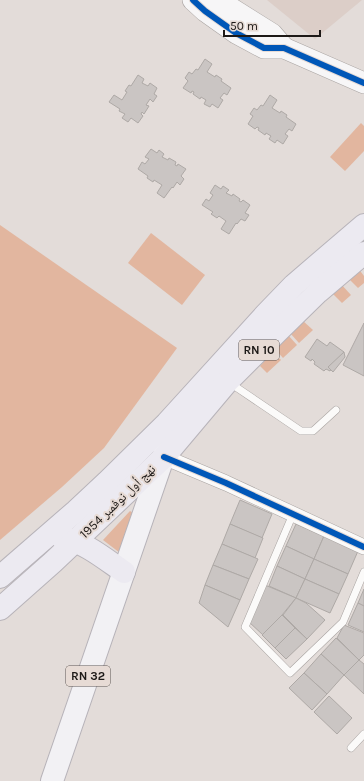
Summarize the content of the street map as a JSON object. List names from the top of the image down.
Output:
{
  "streets": {
    "highway": ["RN 10", "نهج أول نوفمبر 1954"],
    "main road": ["RN 32"]
  },
  "crossings": [
    ["نهج أول نوفمبر 1954", "RN 32"]
  ],
  "scale_bar": "50 m"
}
